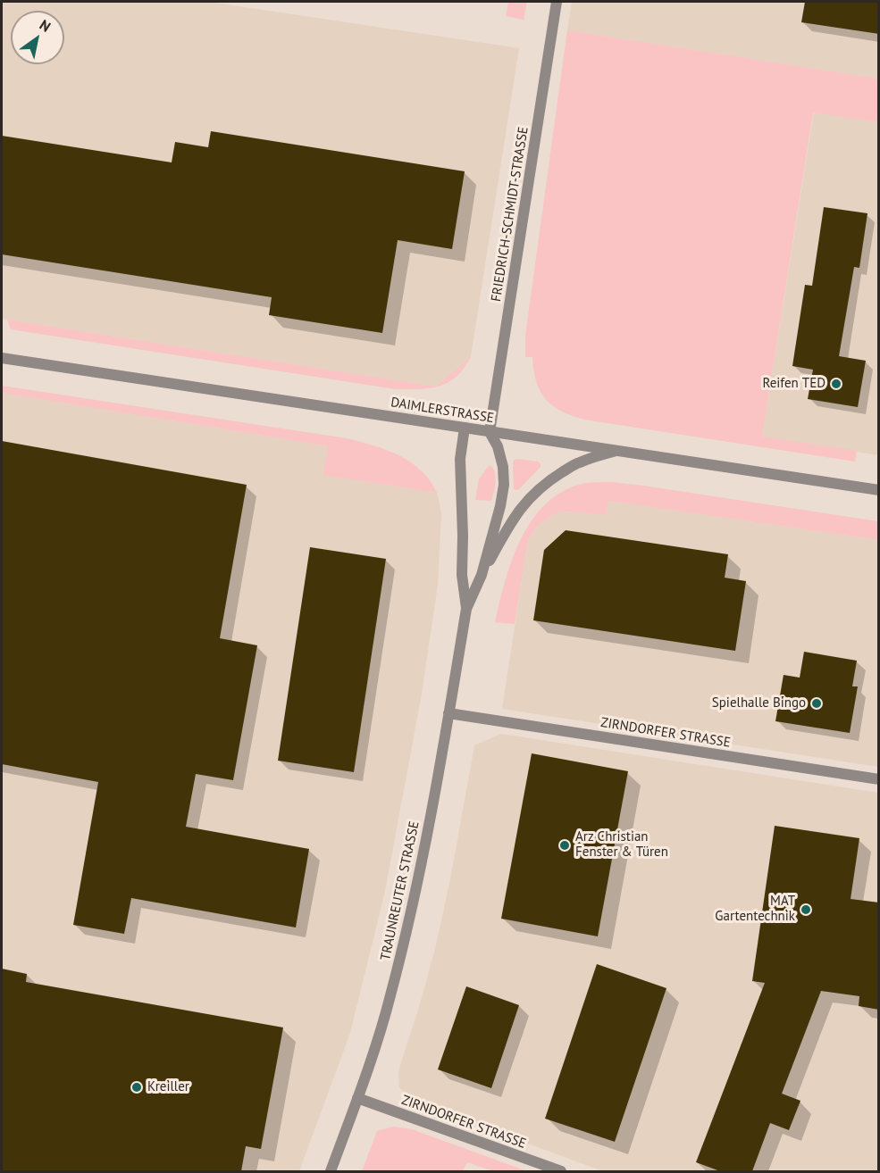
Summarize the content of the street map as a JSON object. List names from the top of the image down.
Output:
{
  "streets": {
    "street": [
      "FRIEDRICH-SCHMIDT-STRASSE",
      "DAIMLERSTRASSE",
      "ZIRNDORFER STRASSE",
      "TRAUNREUTER STRASSE"
    ]
  },
  "crossings": [
    ["FRIEDRICH-SCHMIDT-STRASSE", "DAIMLERSTRASSE"],
    ["FRIEDRICH-SCHMIDT-STRASSE", "TRAUNREUTER STRASSE"],
    ["DAIMLERSTRASSE", "TRAUNREUTER STRASSE"],
    ["ZIRNDORFER STRASSE", "TRAUNREUTER STRASSE"]
  ],
  "places": [
    "Reifen TED",
    "Spielhalle Bingo",
    "Arz Christian Fenster & Türen",
    "MAT Gartentechnik",
    "Kreiller"
  ],
  "north": "top right"
}
